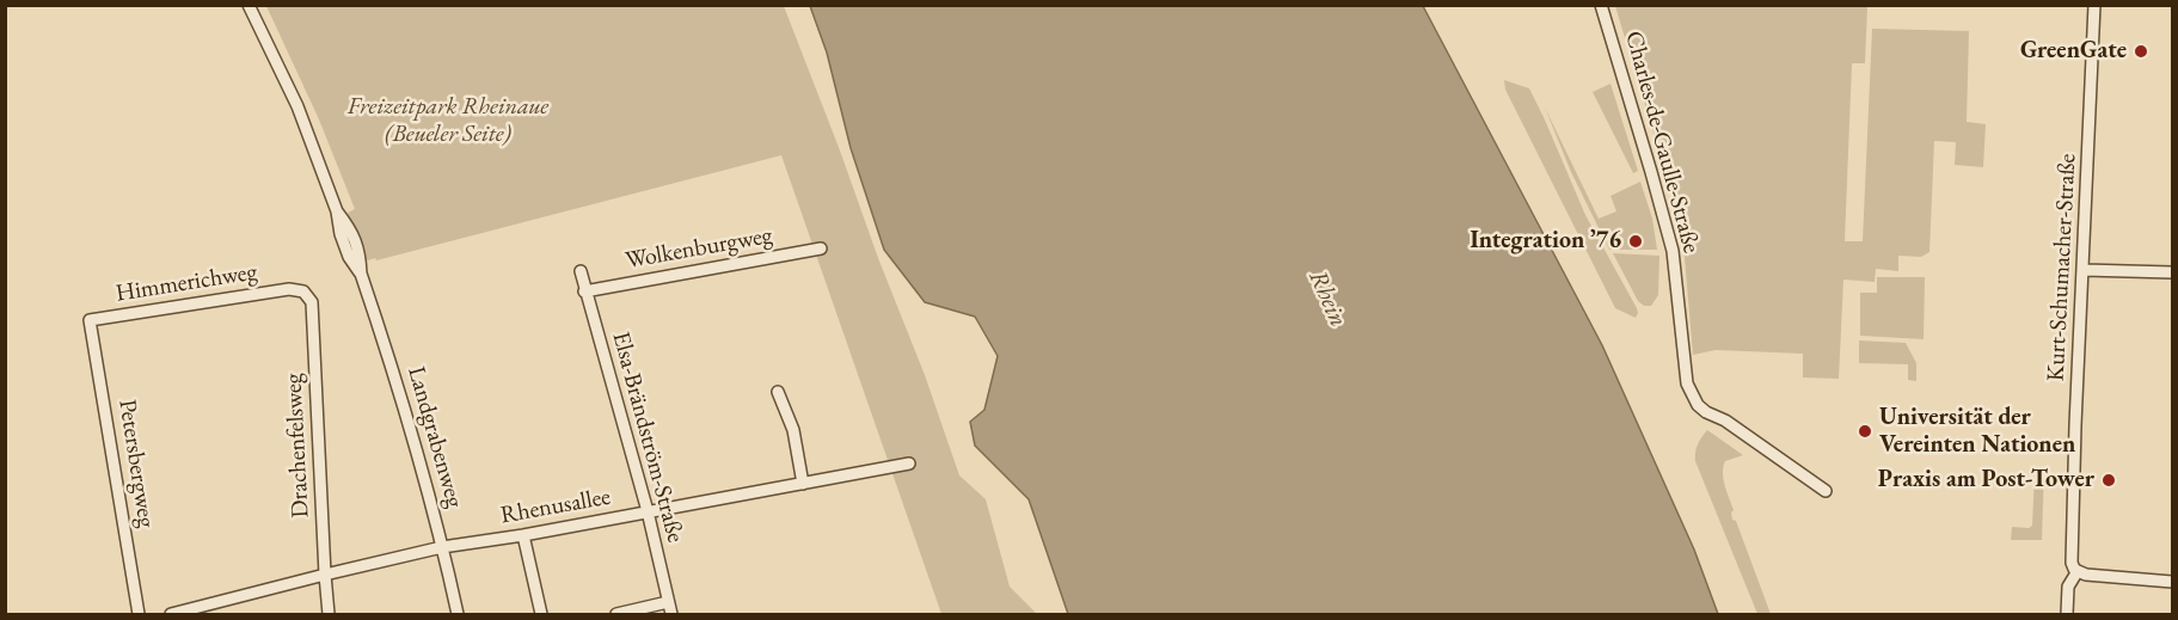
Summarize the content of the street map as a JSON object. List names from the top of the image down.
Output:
{
  "streets": {
    "street": [
      "Charles-de-Gaulle-Straße",
      "Wolkenburgweg",
      "Kurt-Schumacher-Straße",
      "Himmerichweg",
      "Landgrabenweg",
      "Elsa-Brändström-Straße",
      "Drachenfelsweg",
      "Petersbergweg",
      "Rhenusallee"
    ]
  },
  "crossings": [
    ["Wolkenburgweg", "Elsa-Brändström-Straße"],
    ["Himmerichweg", "Drachenfelsweg"],
    ["Himmerichweg", "Petersbergweg"],
    ["Landgrabenweg", "Rhenusallee"],
    ["Elsa-Brändström-Straße", "Rhenusallee"],
    ["Drachenfelsweg", "Rhenusallee"]
  ],
  "water": ["Rhein"],
  "parks": ["Freizeitpark Rheinaue (Beueler Seite)"],
  "places": [
    "GreenGate",
    "Integration ʼ76",
    "Universität der Vereinten Nationen",
    "Praxis am Post-Tower"
  ]
}
